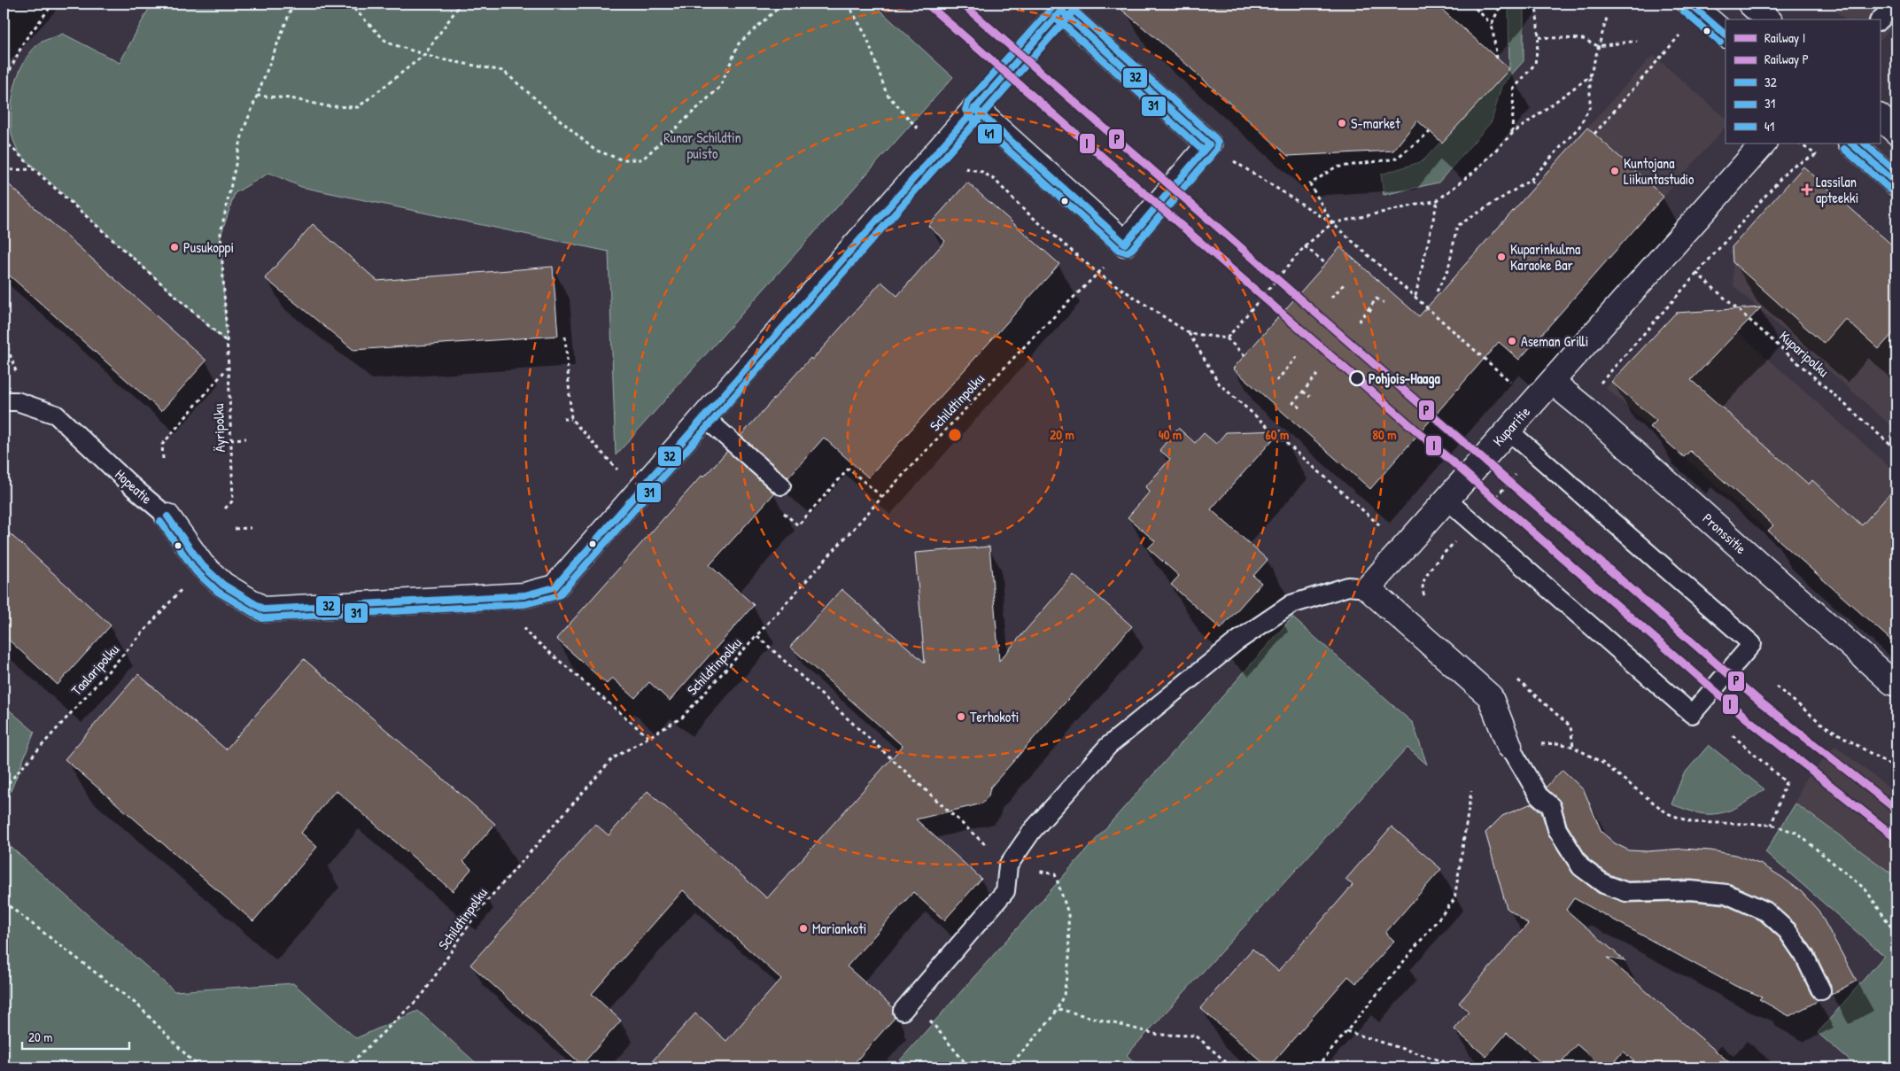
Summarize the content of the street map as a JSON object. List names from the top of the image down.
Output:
{
  "streets": {
    "street": ["Kuparitie", "Hopeatie", "Pronssitie"],
    "path": [
      "Kuparipolku",
      "Schildtinpolku",
      "Äyripolku",
      "Taalaripolku"
    ]
  },
  "crossings": [
    ["Kuparitie", "Pronssitie"],
    ["Hopeatie", "Taalaripolku"]
  ],
  "parks": ["Runar Schildtin puisto"],
  "places": {
    "other": [
      "S-market",
      "Kuntojana Liikuntastudio",
      "Pusukoppi",
      "Kuparinkulma Karaoke Bar",
      "Aseman Grilli",
      "Pohjois-Haaga",
      "Terhokoti",
      "Mariankoti"
    ],
    "health": ["Lassilan apteekki"]
  },
  "lines": [
    "rail line I",
    "rail line P",
    "transit line 32",
    "transit line 41",
    "transit line 31"
  ],
  "legend": [
    "Railway I",
    "Railway P",
    "32",
    "31",
    "41"
  ],
  "scale_bar": "20 m",
  "rings": [
    "20 m",
    "40 m",
    "60 m",
    "80 m"
  ]
}
